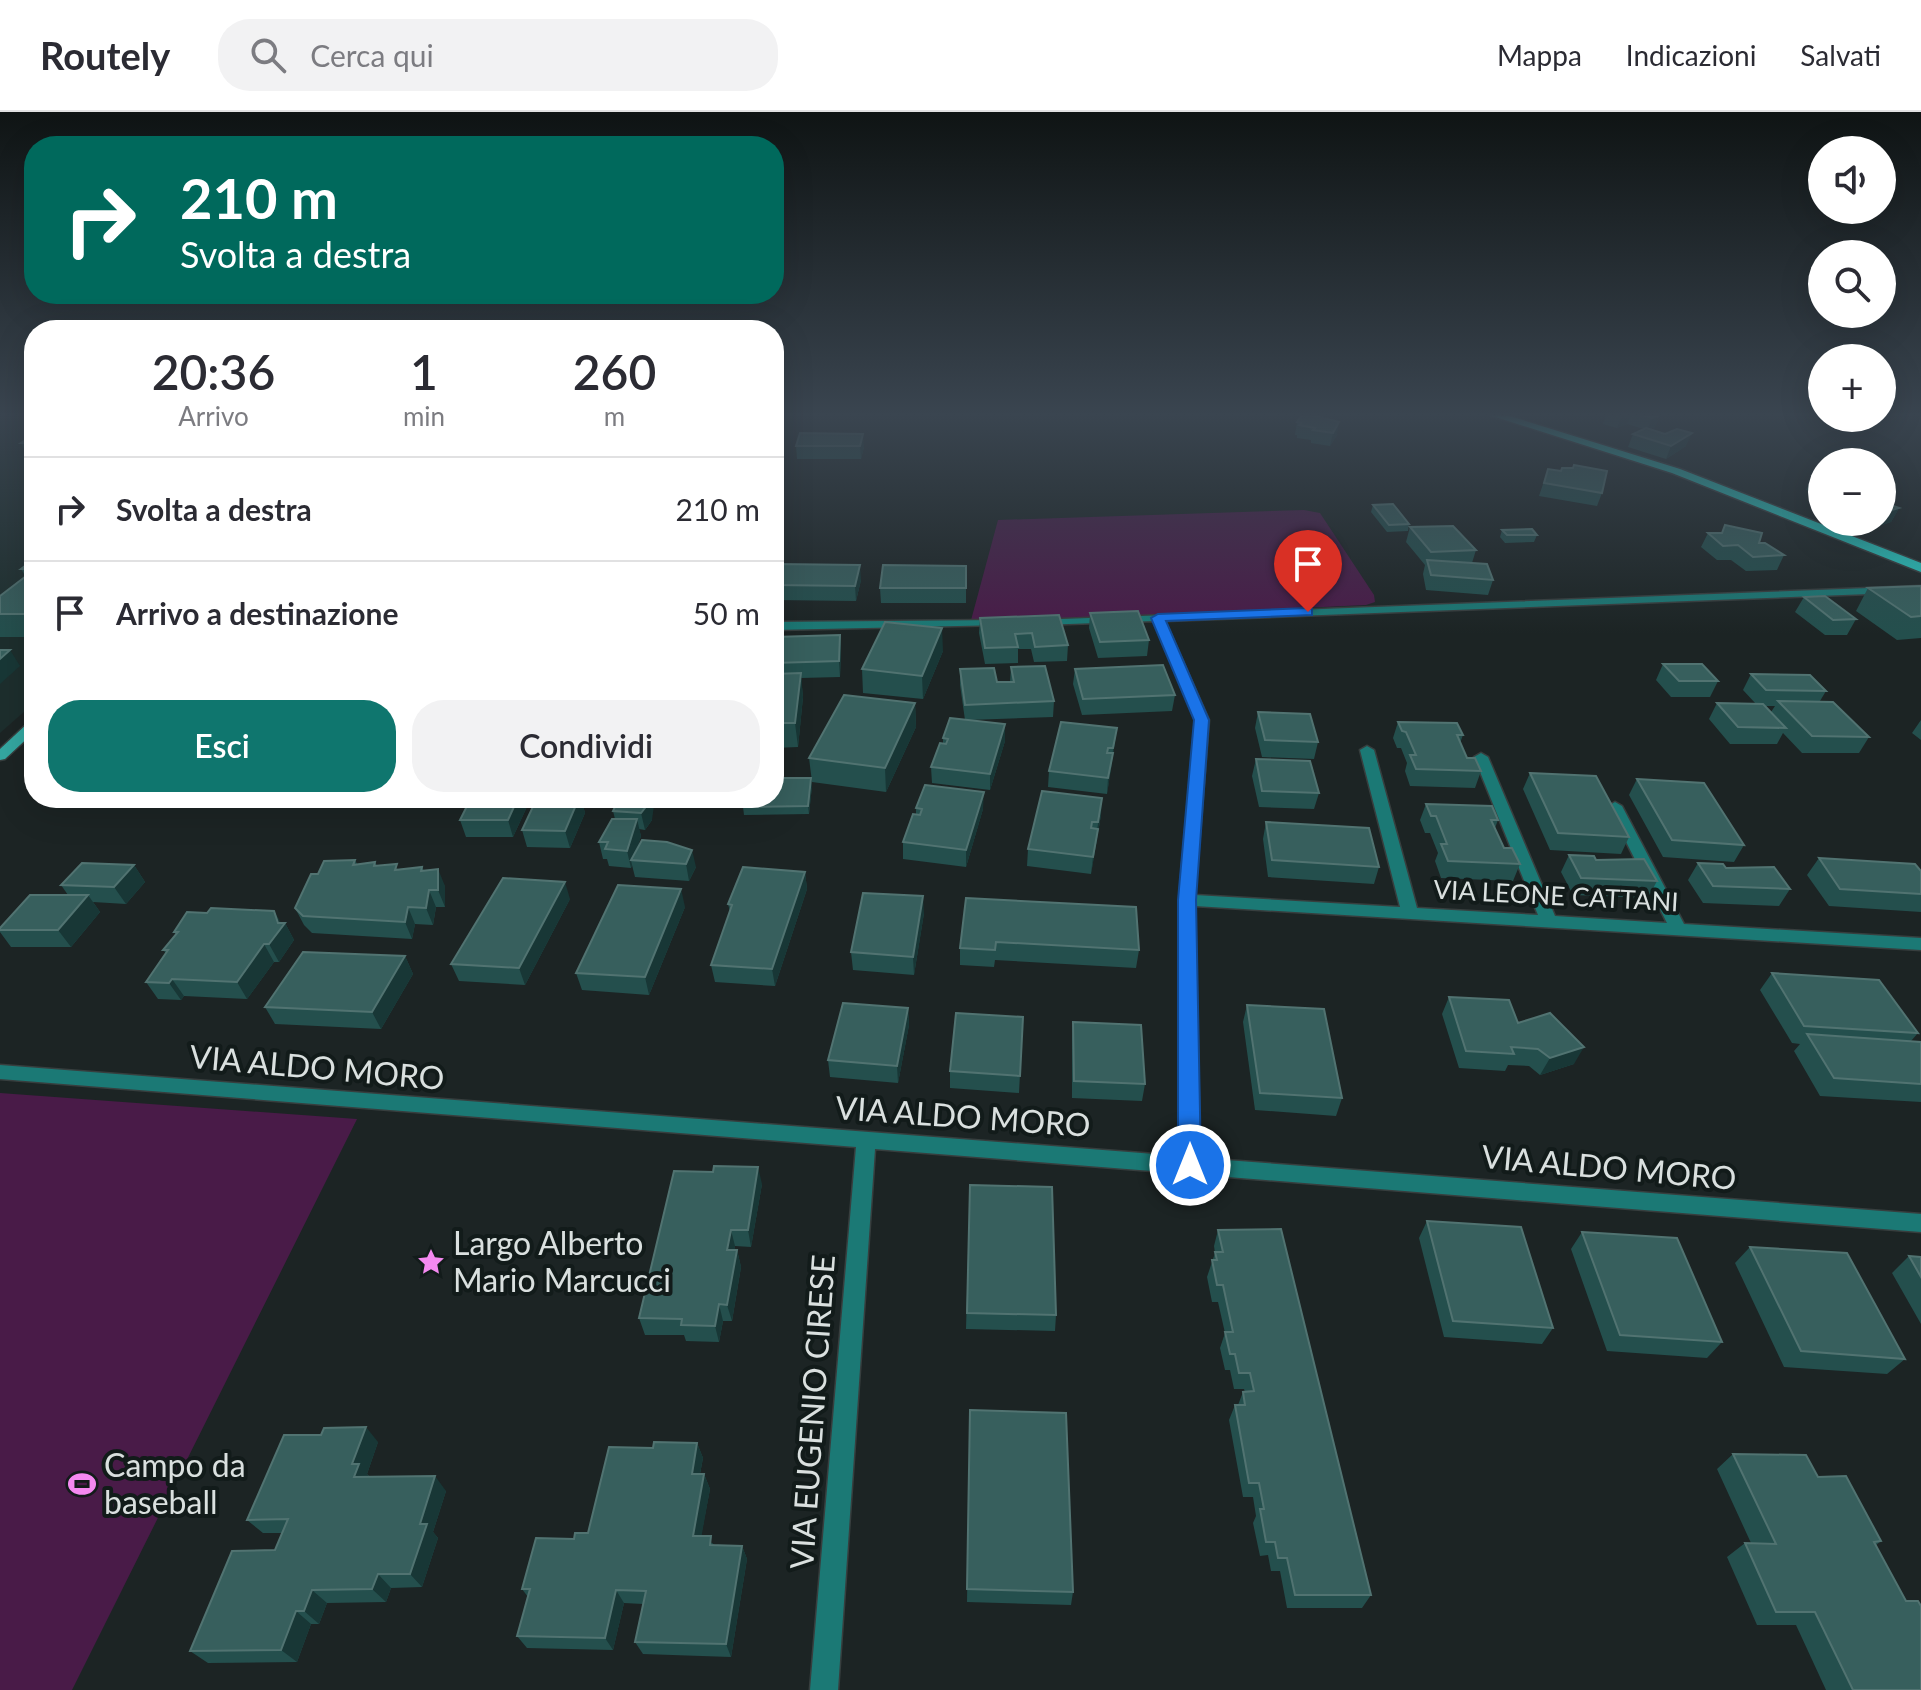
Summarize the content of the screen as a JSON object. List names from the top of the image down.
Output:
{
  "streets": {
    "street": ["VIA LEONE CATTANI", "VIA ALDO MORO", "VIA EUGENIO CIRESE"]
  },
  "crossings": [
    ["VIA ALDO MORO", "VIA EUGENIO CIRESE"]
  ],
  "places": {
    "place": ["Largo Alberto Mario Marcucci"],
    "sports": ["Campo da baseball"]
  },
  "page": {
    "header": "Routely",
    "search": "Cerca qui",
    "nav": ["Mappa", "Indicazioni", "Salvati"],
    "map_buttons": ["+", "−"],
    "turn": ["210 m", "Svolta a destra"],
    "eta": [
      "20:36",
      "Arrivo",
      "1",
      "min",
      "260",
      "m"
    ],
    "list": [
      {
        "name": "Svolta a destra",
        "value": "210 m"
      },
      {
        "name": "Arrivo a destinazione",
        "value": "50 m"
      }
    ],
    "buttons": ["Esci", "Condividi"]
  }
}
